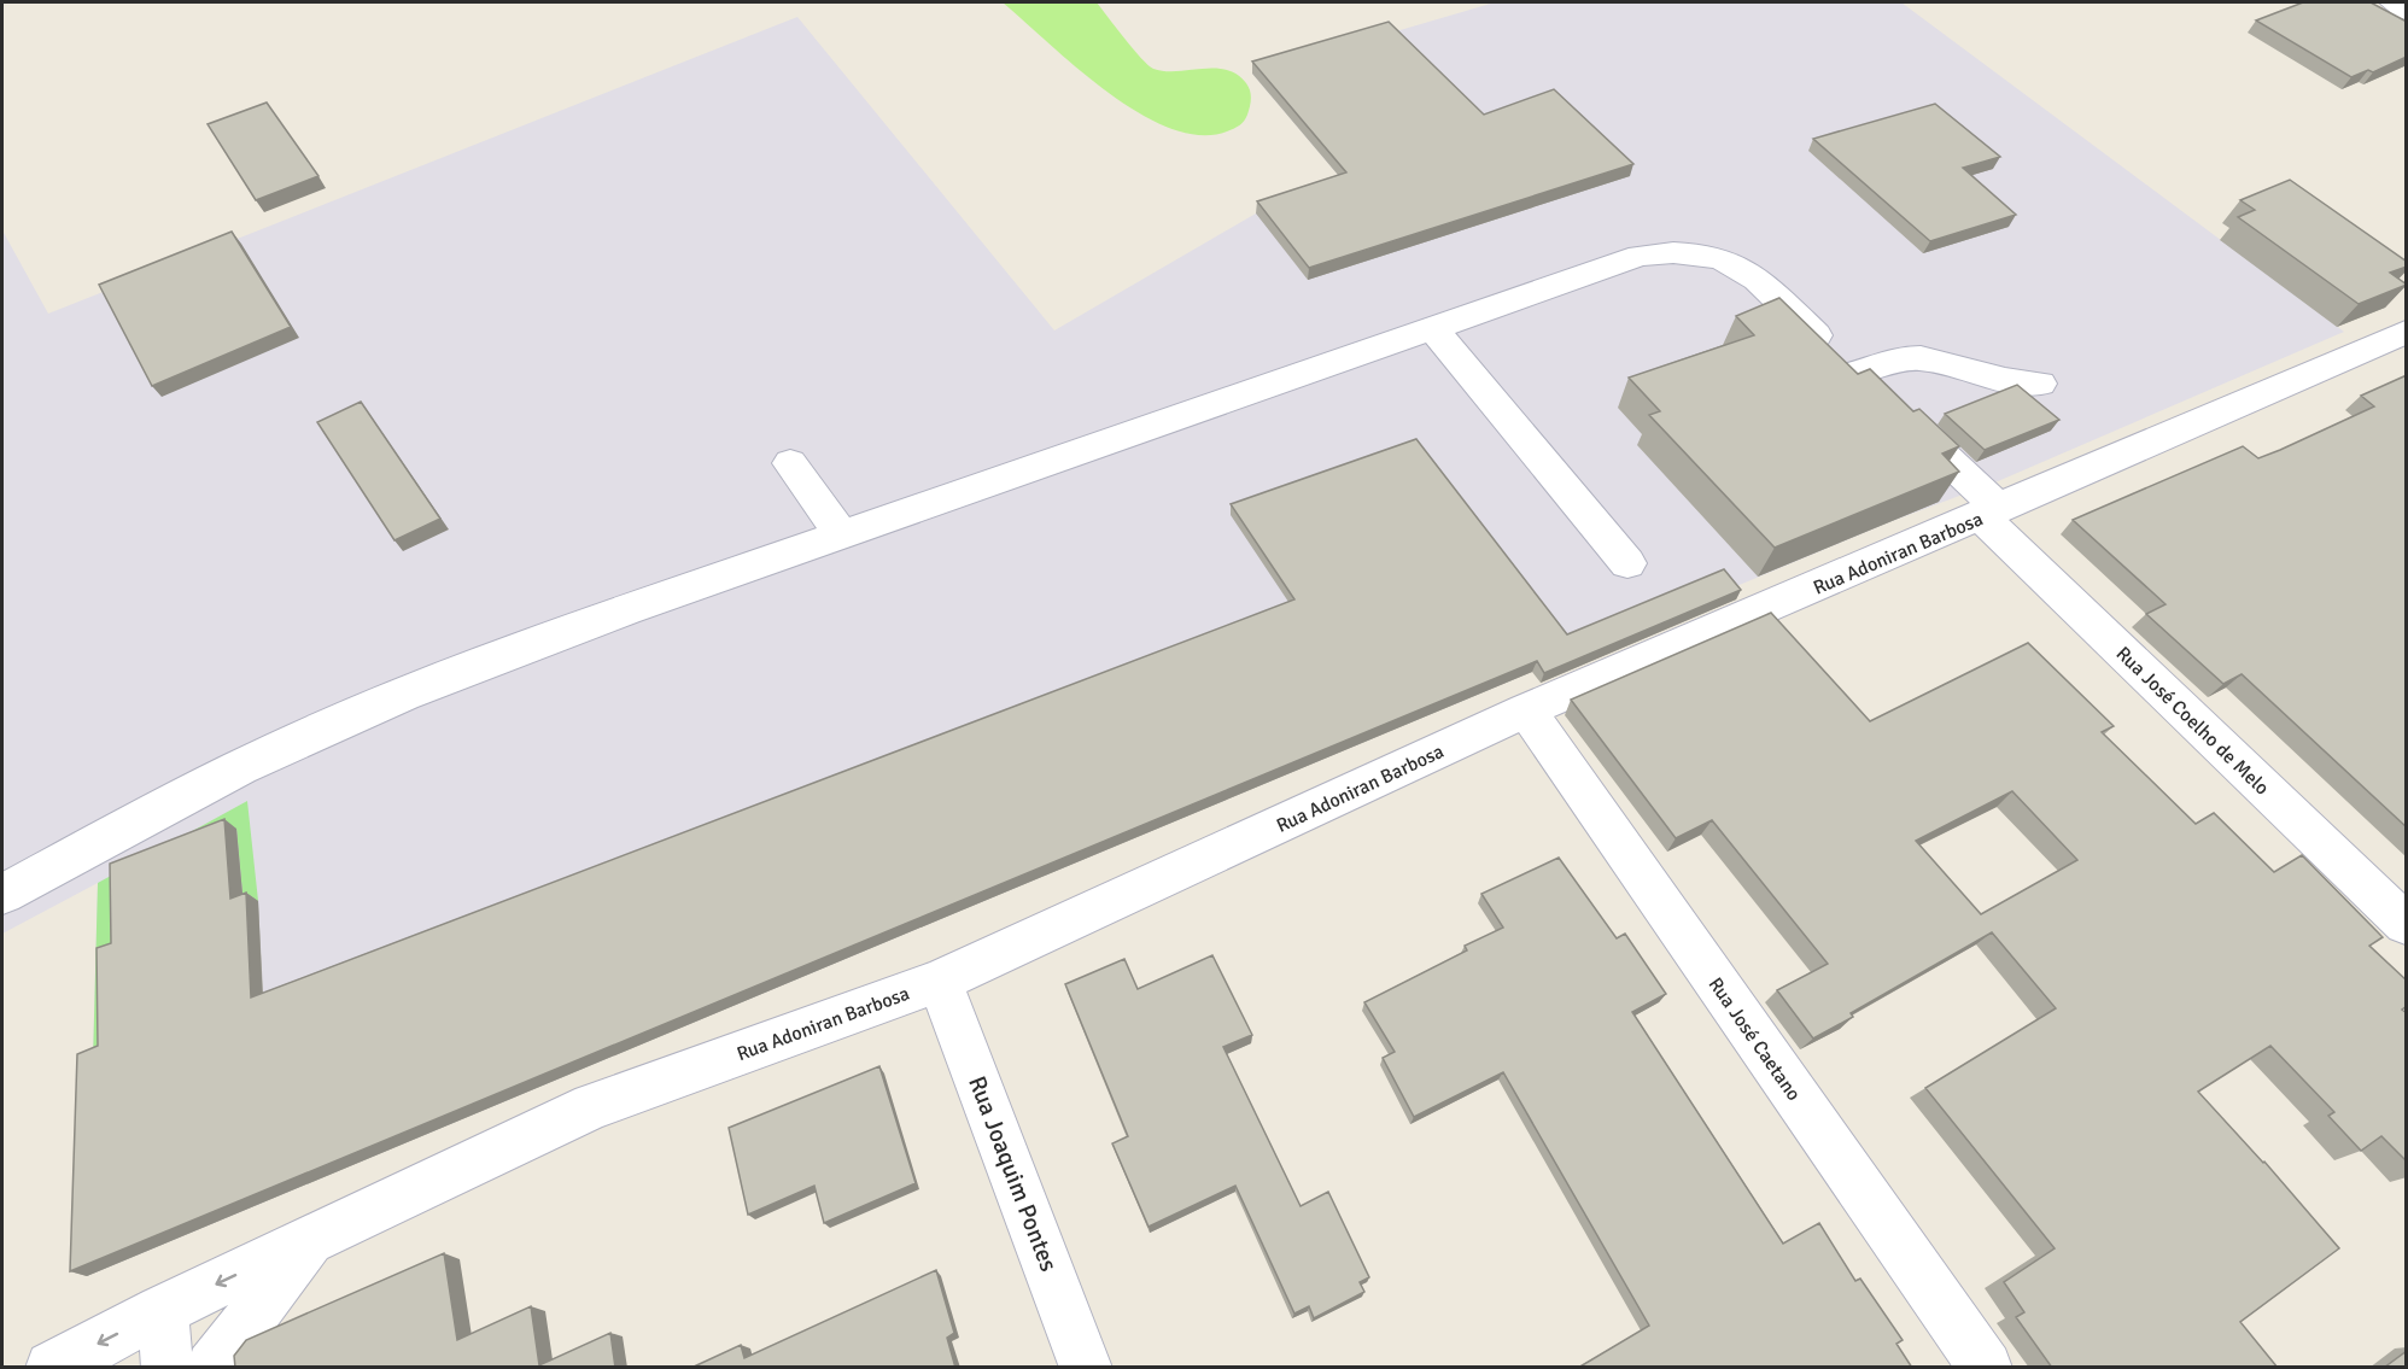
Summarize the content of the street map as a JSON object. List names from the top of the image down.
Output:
{
  "streets": {
    "street": [
      "Rua Adoniran Barbosa",
      "Rua José Coelho de Melo",
      "Rua José Caetano",
      "Rua Joaquim Pontes"
    ]
  },
  "crossings": [
    ["Rua Adoniran Barbosa", "Rua José Coelho de Melo"],
    ["Rua Adoniran Barbosa", "Rua José Caetano"],
    ["Rua Adoniran Barbosa", "Rua Joaquim Pontes"]
  ]
}
